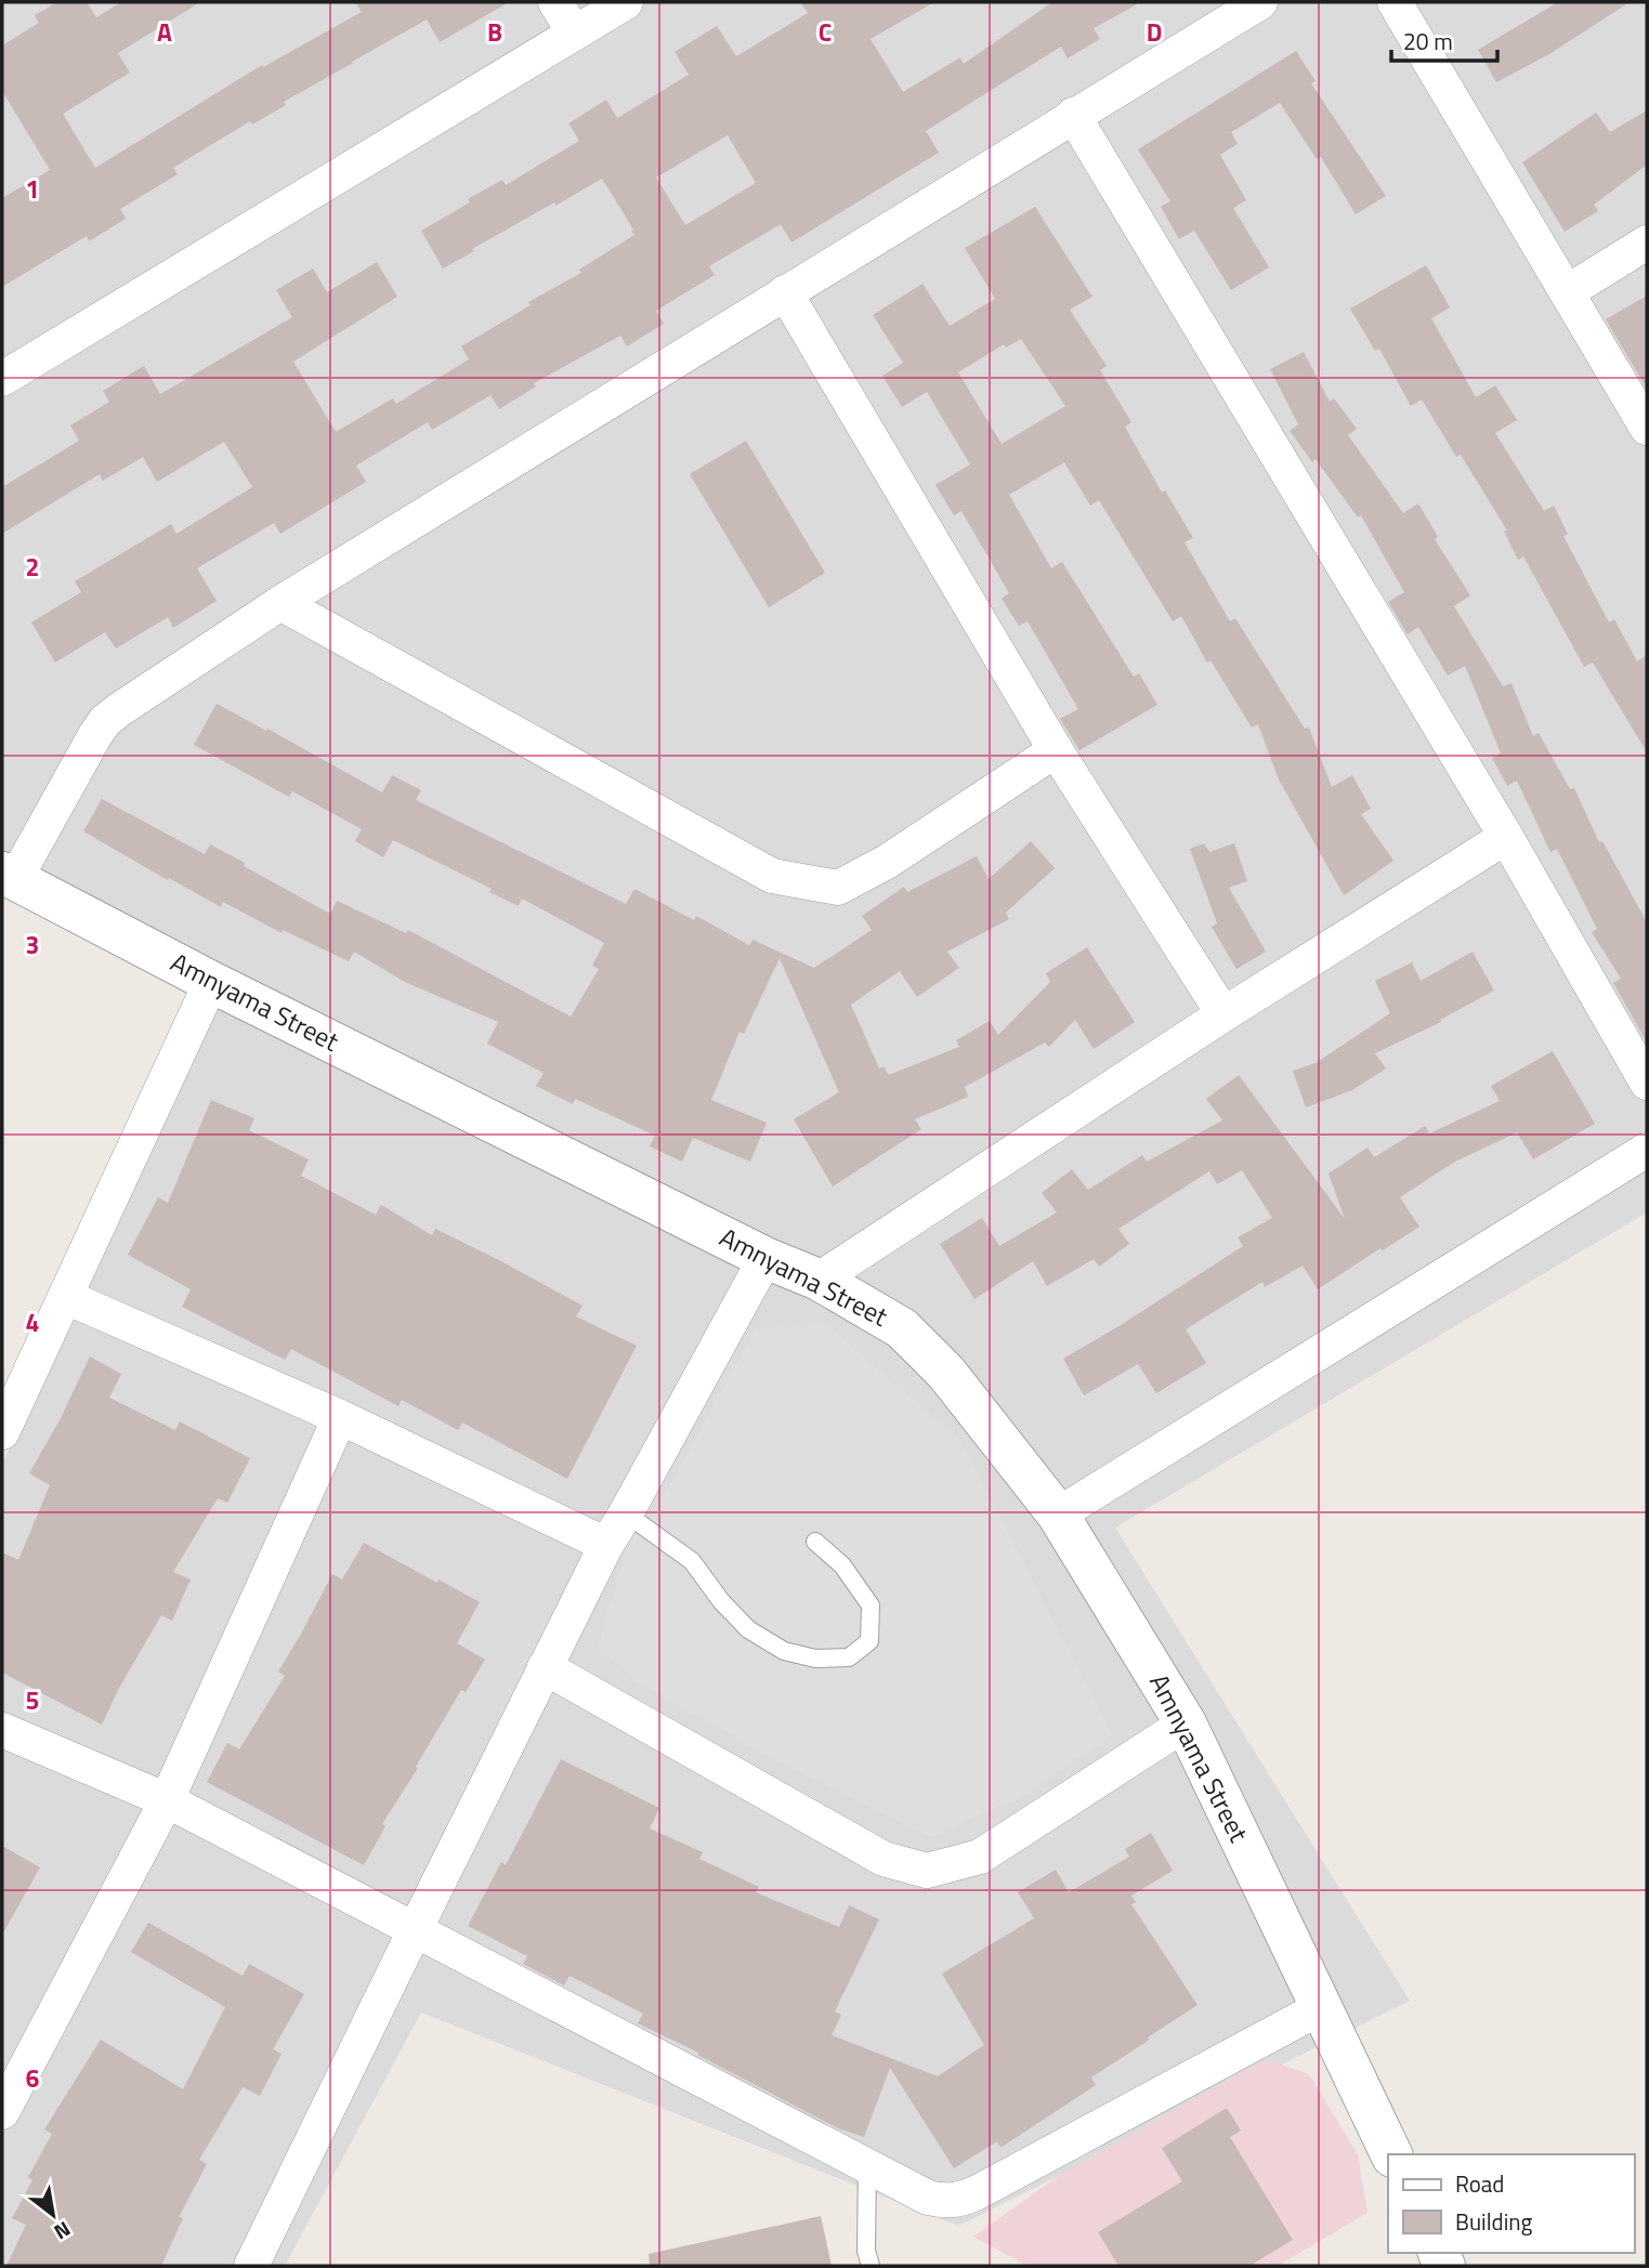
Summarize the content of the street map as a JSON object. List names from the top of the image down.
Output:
{
  "streets": {
    "street": ["Amnyama Street"]
  },
  "legend": ["Road", "Building"],
  "scale_bar": "20 m",
  "north": "bottom right",
  "grid": {
    "columns": [
      "A",
      "B",
      "C",
      "D"
    ],
    "rows": [
      "1",
      "2",
      "3",
      "4",
      "5",
      "6"
    ]
  }
}
